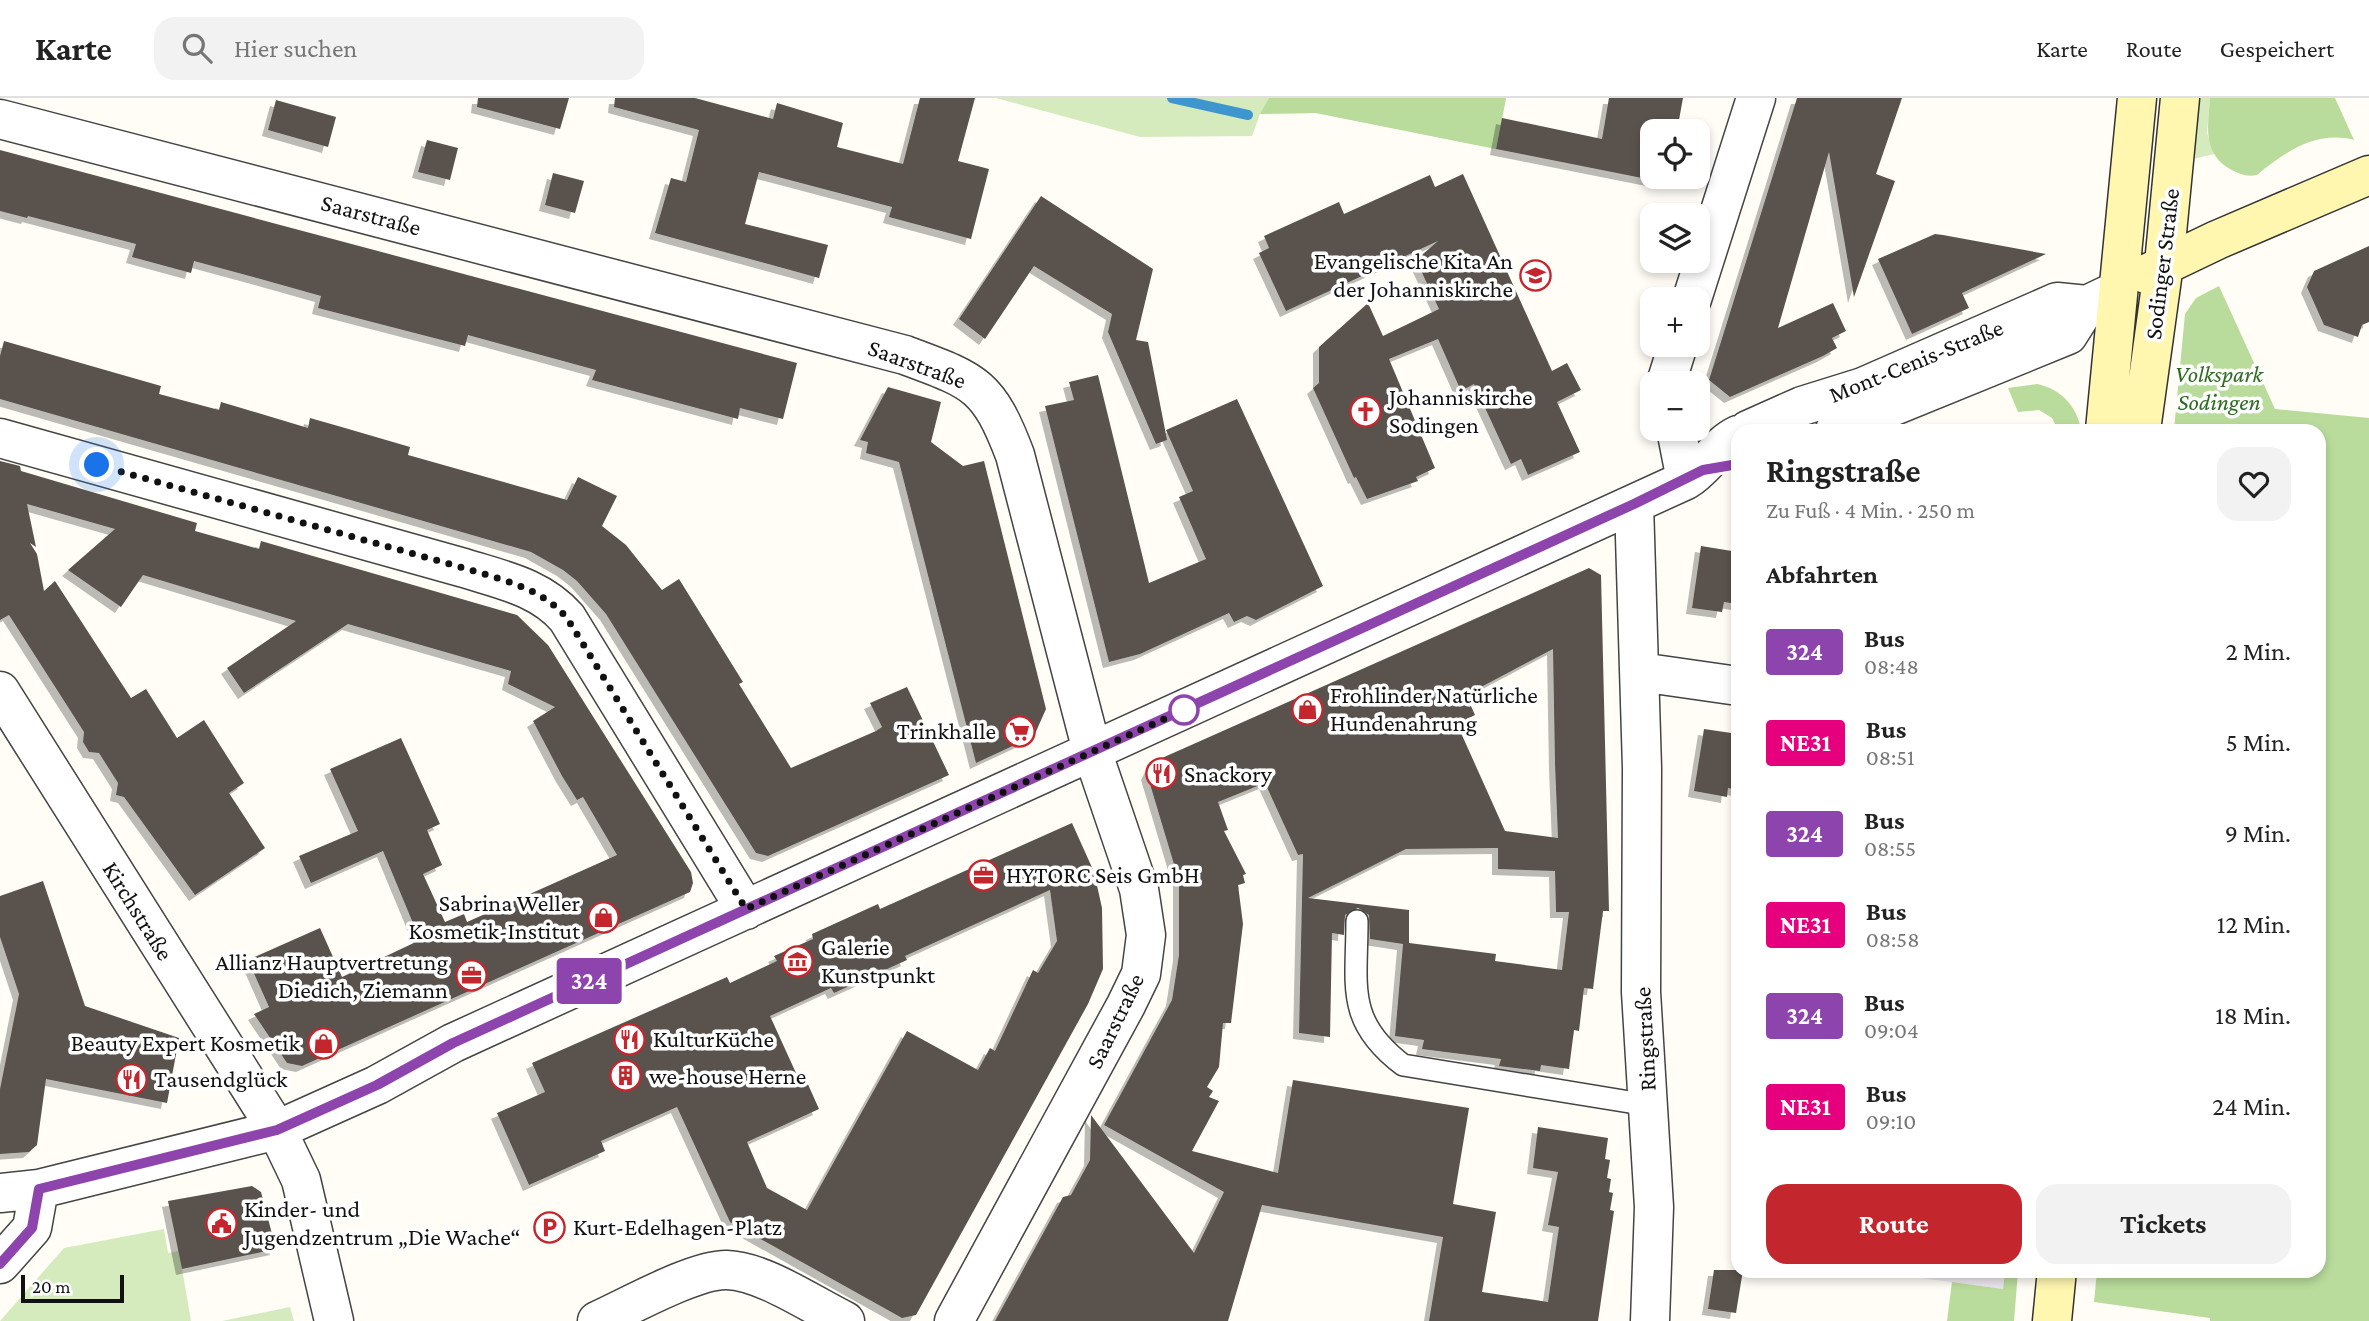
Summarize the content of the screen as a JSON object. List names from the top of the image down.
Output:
{
  "streets": {
    "main road": ["Sodinger Straße", "Mont-Cenis-Straße"],
    "street": ["Saarstraße", "Kirchstraße", "Ringstraße"]
  },
  "crossings": [
    ["Sodinger Straße", "Mont-Cenis-Straße"]
  ],
  "parks": ["Volkspark Sodingen"],
  "places": {
    "school or university": ["Evangelische Kita An der Johanniskirche"],
    "church": ["Johanniskirche Sodingen"],
    "shop": ["Frohlinder Natürliche Hundenahrung", "Sabrina Weller Kosmetik-Institut", "Beauty Expert Kosmetik"],
    "supermarket": ["Trinkhalle"],
    "restaurant": ["Snackory", "KulturKüche", "Tausendglück"],
    "office": ["HYTORC Seis GmbH", "Allianz Hauptvertretung Diedich, Ziemann"],
    "museum": ["Galerie Kunstpunkt"],
    "building": ["we-house Herne"],
    "public building": ["Kinder- und Jugendzentrum „Die Wache“"],
    "parking": ["Kurt-Edelhagen-Platz"]
  },
  "lines": ["bus line 324"],
  "scale_bar": "20 m",
  "page": {
    "header": "Karte",
    "search": "Hier suchen",
    "nav": ["Karte", "Route", "Gespeichert"],
    "on_map": "324",
    "map_buttons": ["+", "−"],
    "heading": [
      ["Ringstraße", "Zu Fuß · 4 Min. · 250 m"],
      "Abfahrten"
    ],
    "list": [
      {
        "mark": "324",
        "name": "Bus",
        "note": "08:48",
        "value": "2 Min."
      },
      {
        "mark": "NE31",
        "name": "Bus",
        "note": "08:51",
        "value": "5 Min."
      },
      {
        "mark": "324",
        "name": "Bus",
        "note": "08:55",
        "value": "9 Min."
      },
      {
        "mark": "NE31",
        "name": "Bus",
        "note": "08:58",
        "value": "12 Min."
      },
      {
        "mark": "324",
        "name": "Bus",
        "note": "09:04",
        "value": "18 Min."
      },
      {
        "mark": "NE31",
        "name": "Bus",
        "note": "09:10",
        "value": "24 Min."
      }
    ],
    "buttons": ["Route", "Tickets"],
    "scale": "20 m"
  }
}
